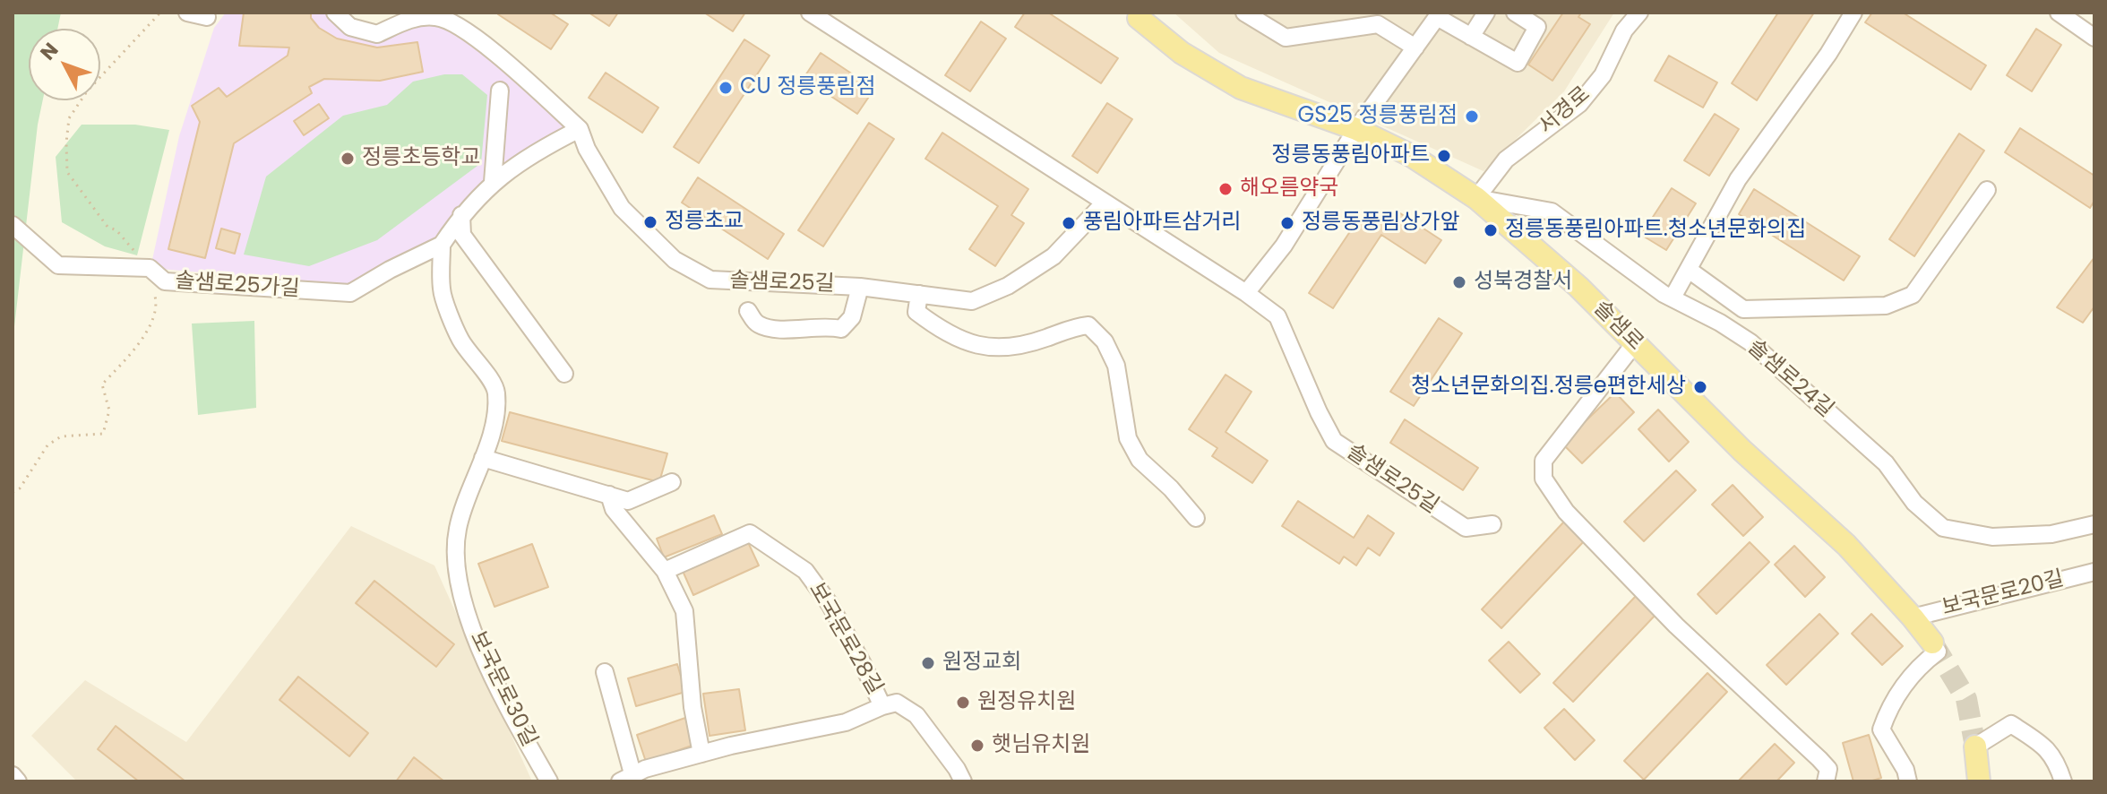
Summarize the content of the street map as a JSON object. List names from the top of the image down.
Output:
{
  "streets": {
    "main road": ["솔샘로"],
    "street": [
      "서경로",
      "솔샘로25길",
      "솔샘로25가길",
      "솔샘로24길",
      "보국문로20길",
      "보국문로28길",
      "보국문로30길"
    ]
  },
  "crossings": [
    ["서경로", "솔샘로"],
    ["서경로", "솔샘로24길"],
    ["솔샘로25가길", "보국문로30길"],
    ["솔샘로", "솔샘로24길"],
    ["솔샘로", "보국문로20길"]
  ],
  "places": [
    "CU 정릉풍림점",
    "GS25 정릉풍림점",
    "정릉동풍림아파트",
    "정릉초등학교",
    "해오름약국",
    "정릉초교",
    "풍림아파트삼거리",
    "정릉동풍림상가앞",
    "정릉동풍림아파트.청소년문화의집",
    "성북경찰서",
    "청소년문화의집.정릉e편한세상",
    "원정교회",
    "원정유치원",
    "햇님유치원"
  ],
  "north": "top left"
}
